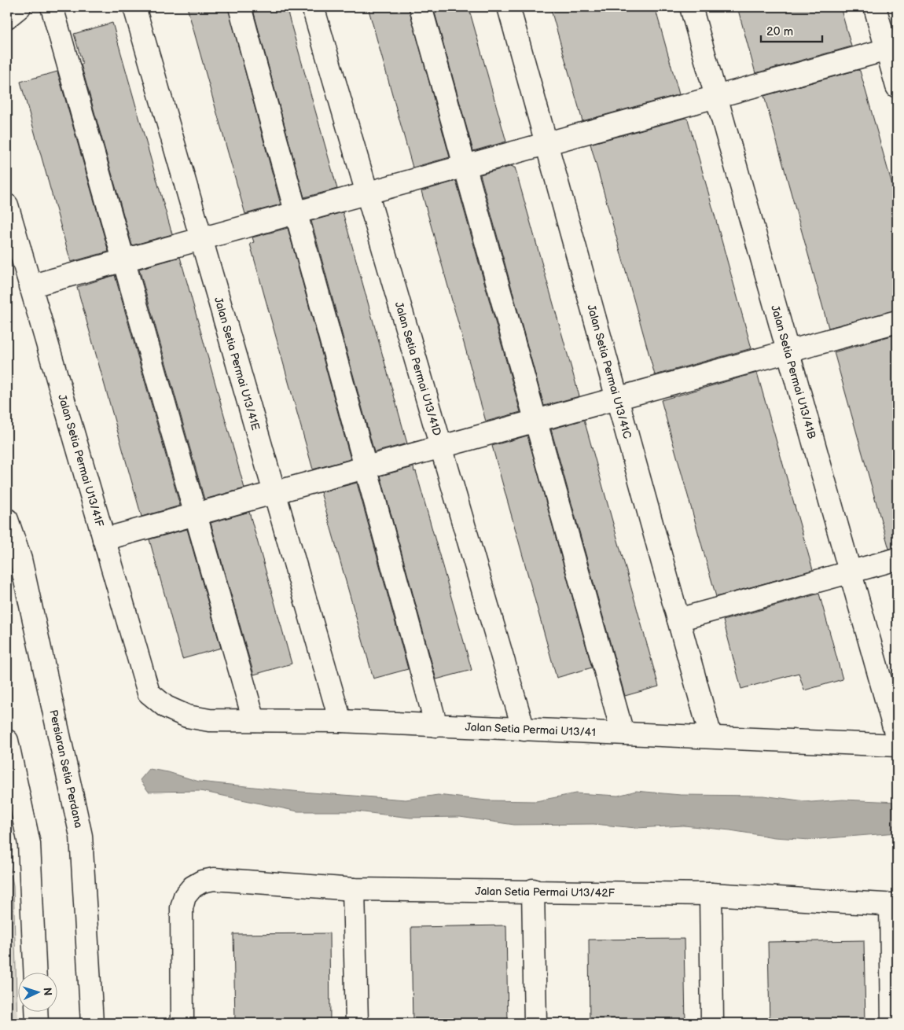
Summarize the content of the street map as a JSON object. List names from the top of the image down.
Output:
{
  "streets": {
    "street": [
      "Jalan Setia Permai U13/41E",
      "Jalan Setia Permai U13/41D",
      "Jalan Setia Permai U13/41C",
      "Jalan Setia Permai U13/41B",
      "Jalan Setia Permai U13/41F",
      "Jalan Setia Permai U13/41",
      "Persiaran Setia Perdana",
      "Jalan Setia Permai U13/42F"
    ]
  },
  "crossings": [
    ["Jalan Setia Permai U13/41E", "Jalan Setia Permai U13/41"],
    ["Jalan Setia Permai U13/41D", "Jalan Setia Permai U13/41"],
    ["Jalan Setia Permai U13/41C", "Jalan Setia Permai U13/41"],
    ["Jalan Setia Permai U13/41F", "Jalan Setia Permai U13/41"]
  ],
  "scale_bar": "20 m",
  "north": "right"
}
